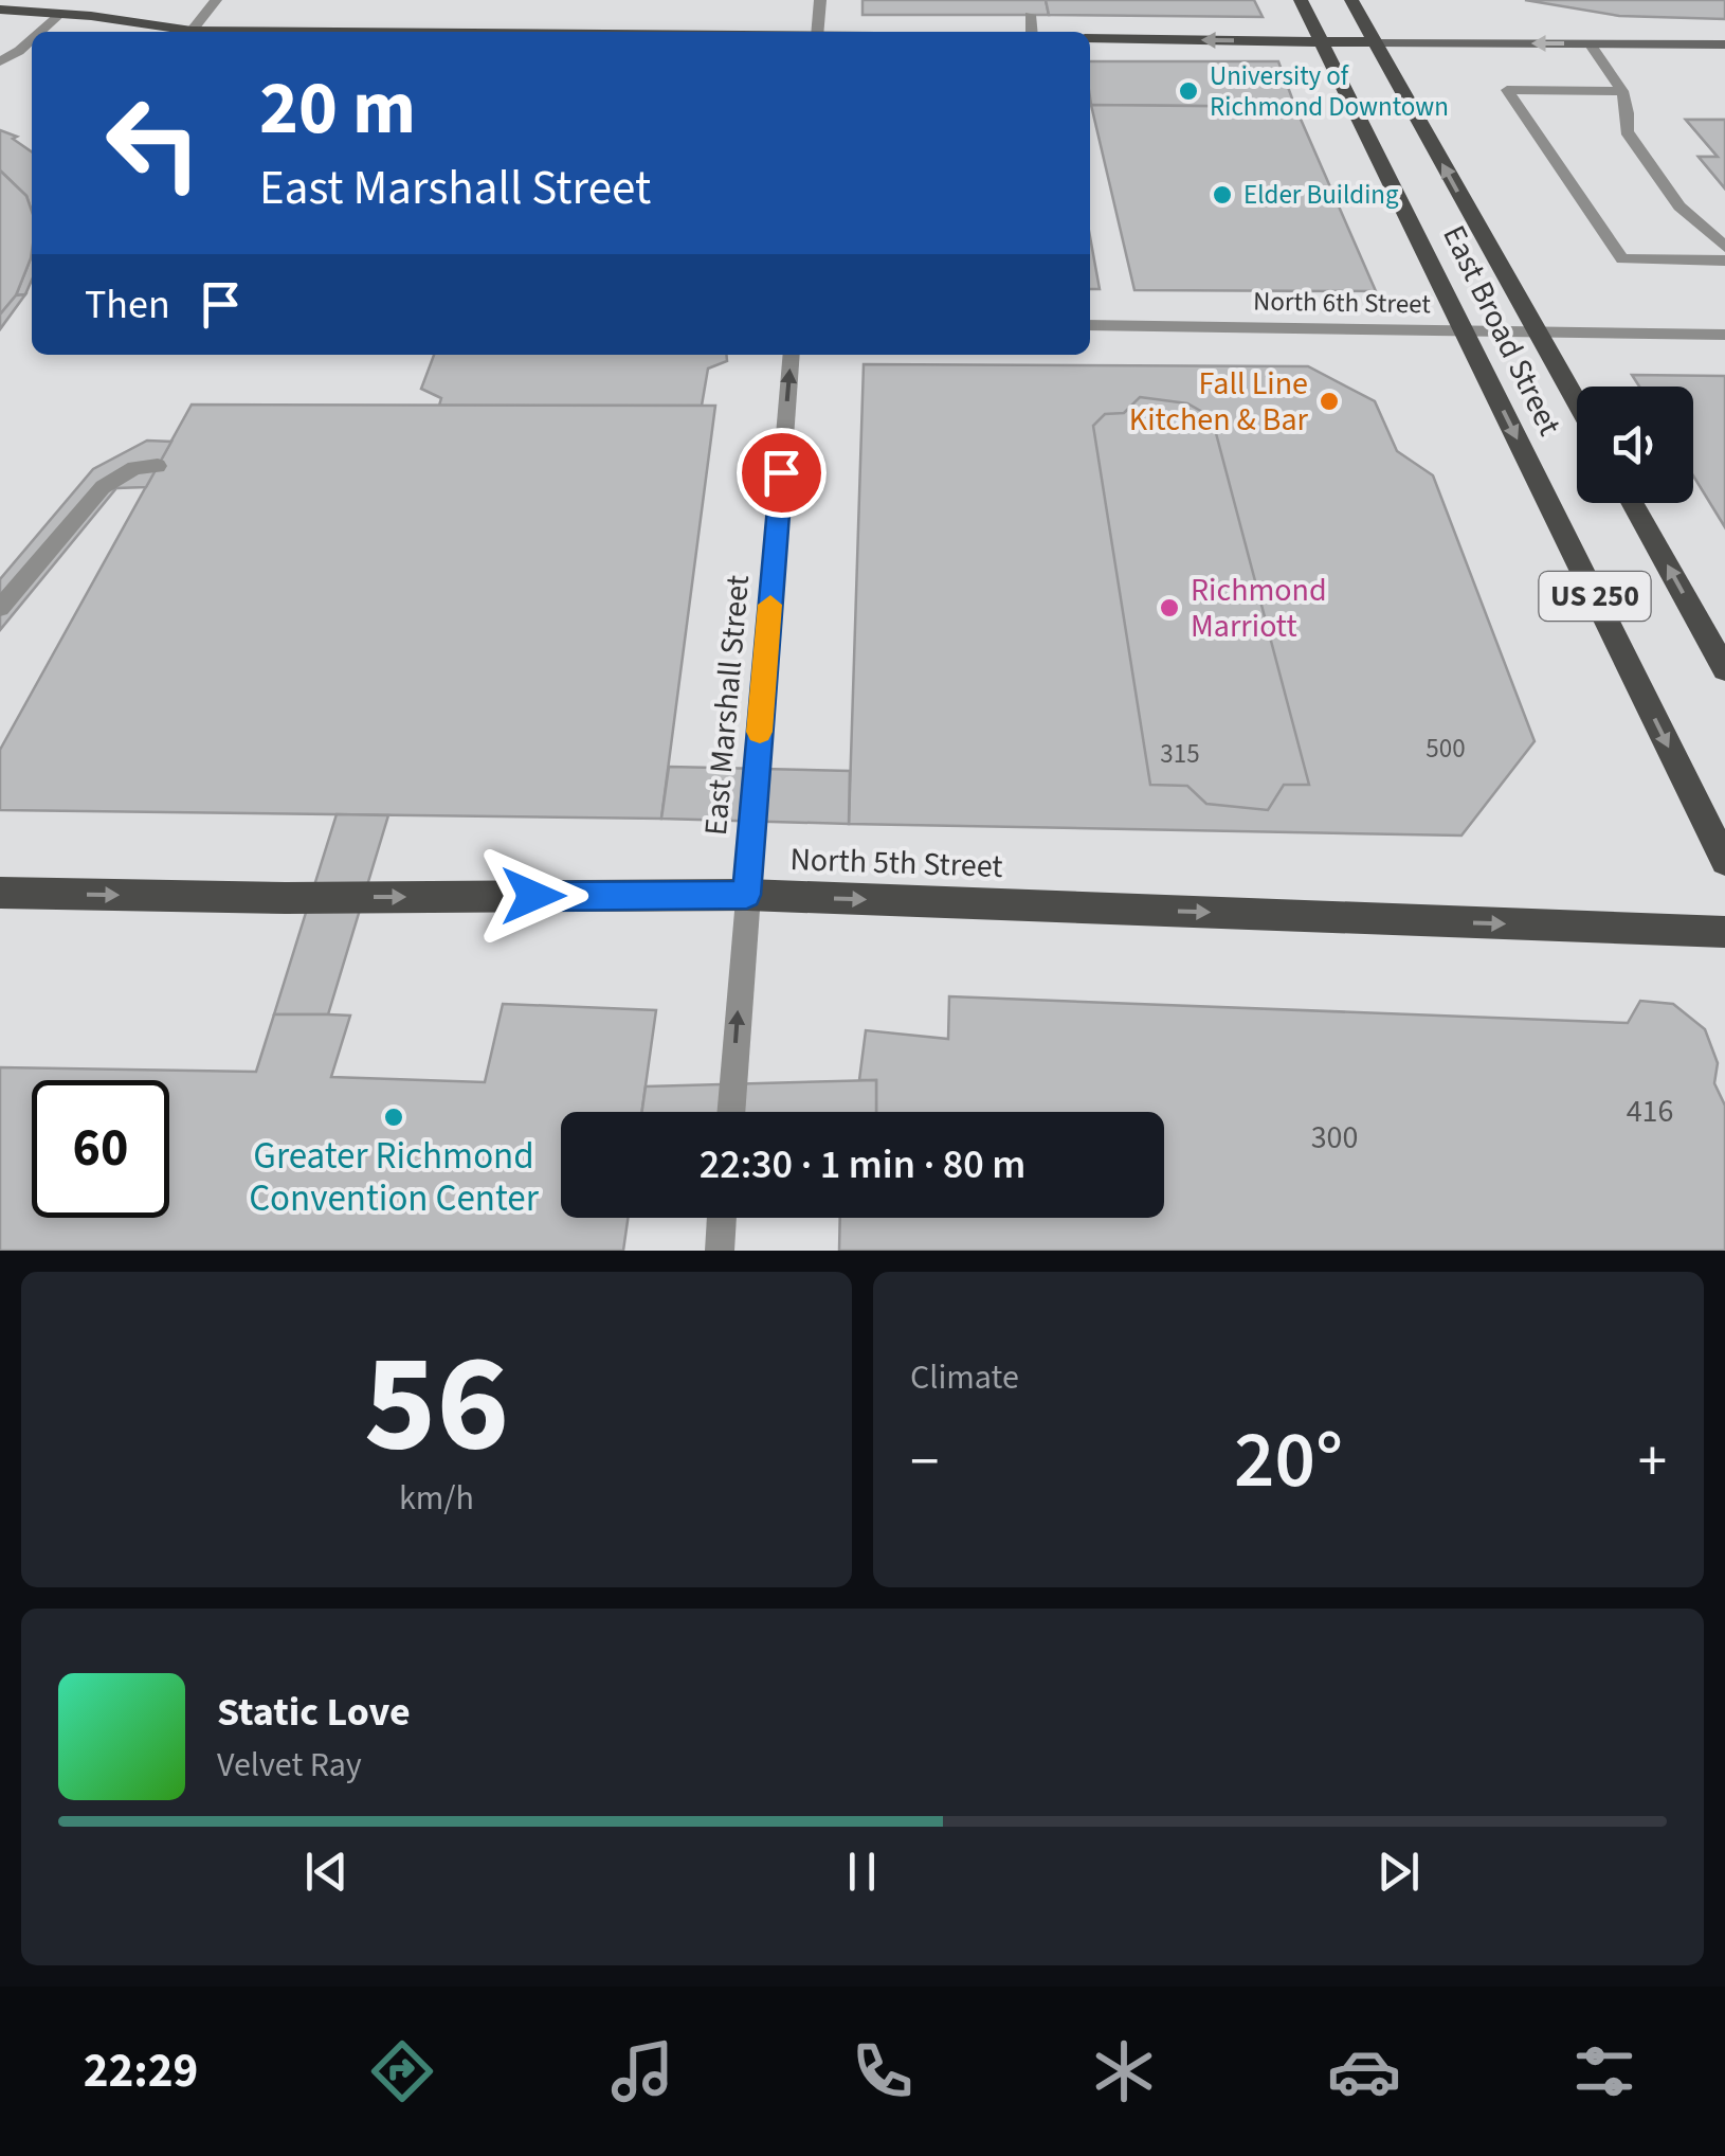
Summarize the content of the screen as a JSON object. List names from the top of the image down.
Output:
{
  "streets": {
    "main road": ["East Broad Street", "US 250", "North 5th Street"],
    "street": ["North 6th Street", "East Marshall Street"]
  },
  "crossings": [
    ["North 6th Street", "East Broad Street"],
    ["East Marshall Street", "North 5th Street"]
  ],
  "one_way": ["East Marshall Street", "North 5th Street"],
  "places": [
    "University of Richmond Downtown",
    "Elder Building",
    "Fall Line Kitchen & Bar",
    "Richmond Marriott",
    "Greater Richmond Convention Center"
  ],
  "house_numbers": [
    "500",
    "315",
    "416",
    "300"
  ],
  "page": {
    "turn": ["20 m", "East Marshall Street"],
    "then": "Then",
    "limit": "60",
    "trip": "22:30 · 1 min · 80 m",
    "tile": [
      ["56", "km/h"],
      "Climate"
    ],
    "heat": ["−", "20°", "+"],
    "song": ["Static Love", "Velvet Ray"],
    "tabs": "22:29"
  }
}
